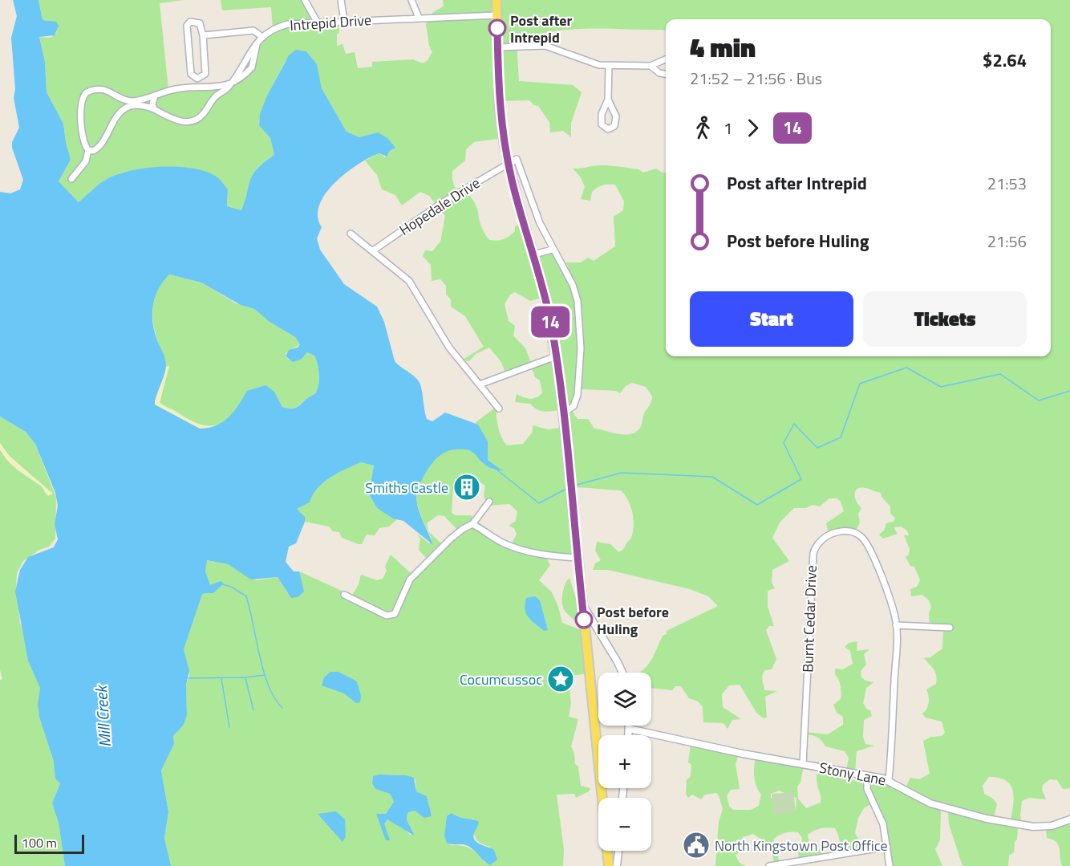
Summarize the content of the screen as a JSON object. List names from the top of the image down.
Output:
{
  "streets": {
    "street": [
      "Intrepid Drive",
      "Hopedale Drive",
      "Burnt Cedar Drive",
      "Stony Lane"
    ]
  },
  "crossings": [
    ["Burnt Cedar Drive", "Stony Lane"]
  ],
  "water": ["Mill Creek"],
  "places": {
    "other": ["Post after Intrepid", "Post before Huling"],
    "building": ["Smiths Castle"],
    "place": ["Cocumcussoc"],
    "public building": ["North Kingstown Post Office"]
  },
  "lines": ["bus line 14"],
  "scale_bar": "100 m",
  "page": {
    "on_map": "14",
    "heading": ["4 min", "21:52 – 21:56 · Bus", "$2.64"],
    "legs": ["1", "14"],
    "list": [
      {
        "name": "Post after Intrepid",
        "value": "21:53"
      },
      {
        "name": "Post before Huling",
        "value": "21:56"
      }
    ],
    "buttons": ["Start", "Tickets"],
    "map_buttons": ["+", "−"],
    "scale": "100 m"
  }
}
